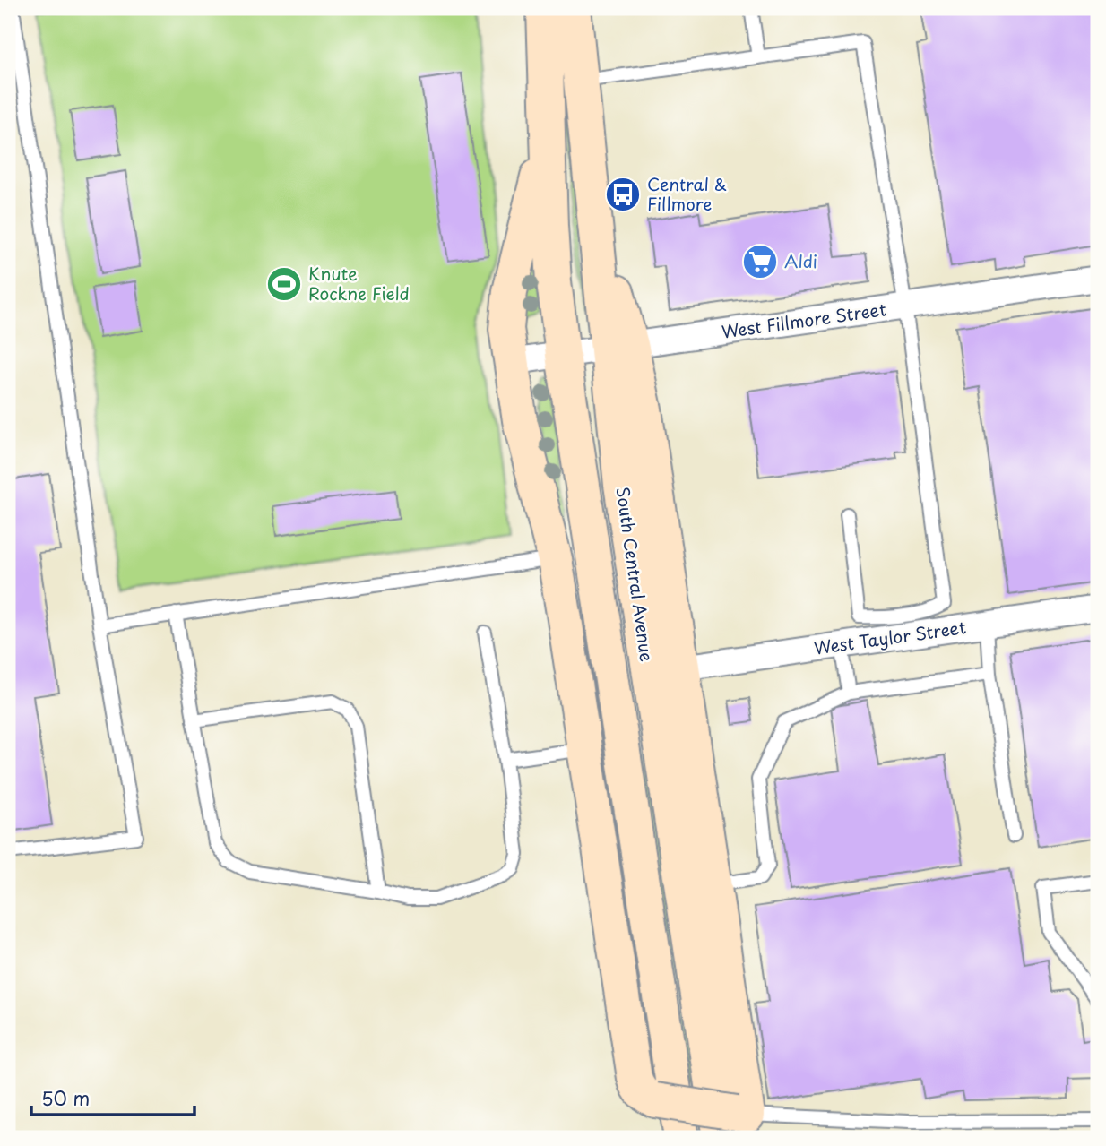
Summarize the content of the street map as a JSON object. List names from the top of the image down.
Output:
{
  "streets": {
    "main road": ["South Central Avenue"],
    "street": ["West Fillmore Street", "West Taylor Street"]
  },
  "crossings": [
    ["West Fillmore Street", "South Central Avenue"]
  ],
  "places": {
    "bus stop": ["Central & Fillmore"],
    "supermarket": ["Aldi"],
    "sports": ["Knute Rockne Field"]
  },
  "scale_bar": "50 m"
}
